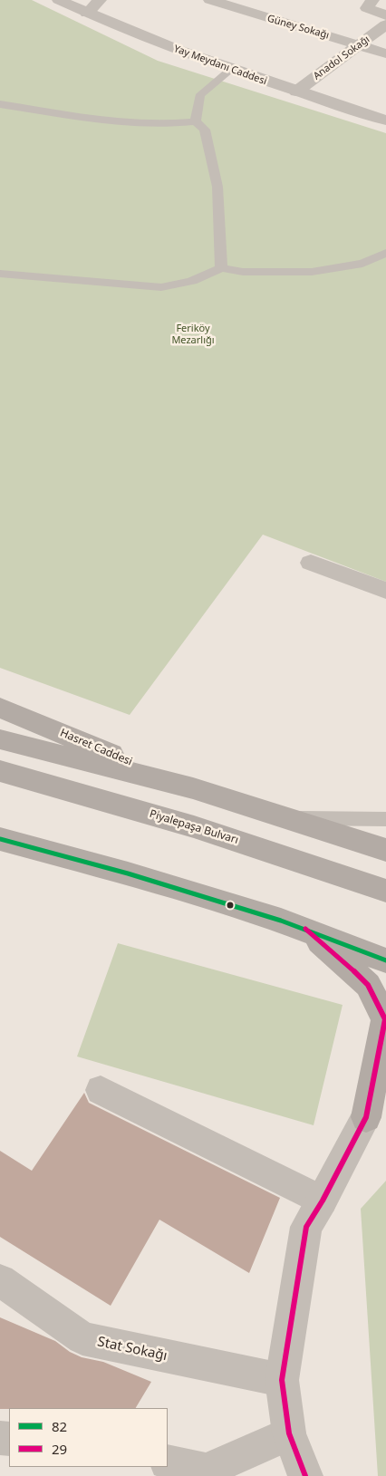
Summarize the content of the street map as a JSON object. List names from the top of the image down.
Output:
{
  "streets": {
    "main road": ["Hasret Caddesi", "Piyalepaşa Bulvarı"],
    "street": [
      "Güney Sokağı",
      "Anadol Sokağı",
      "Yay Meydanı Caddesi",
      "Stat Sokağı"
    ]
  },
  "crossings": [
    ["Güney Sokağı", "Anadol Sokağı"],
    ["Anadol Sokağı", "Yay Meydanı Caddesi"]
  ],
  "parks": ["Feriköy Mezarlığı"],
  "lines": ["transit line 82", "transit line 29"],
  "legend": ["82", "29"]
}
